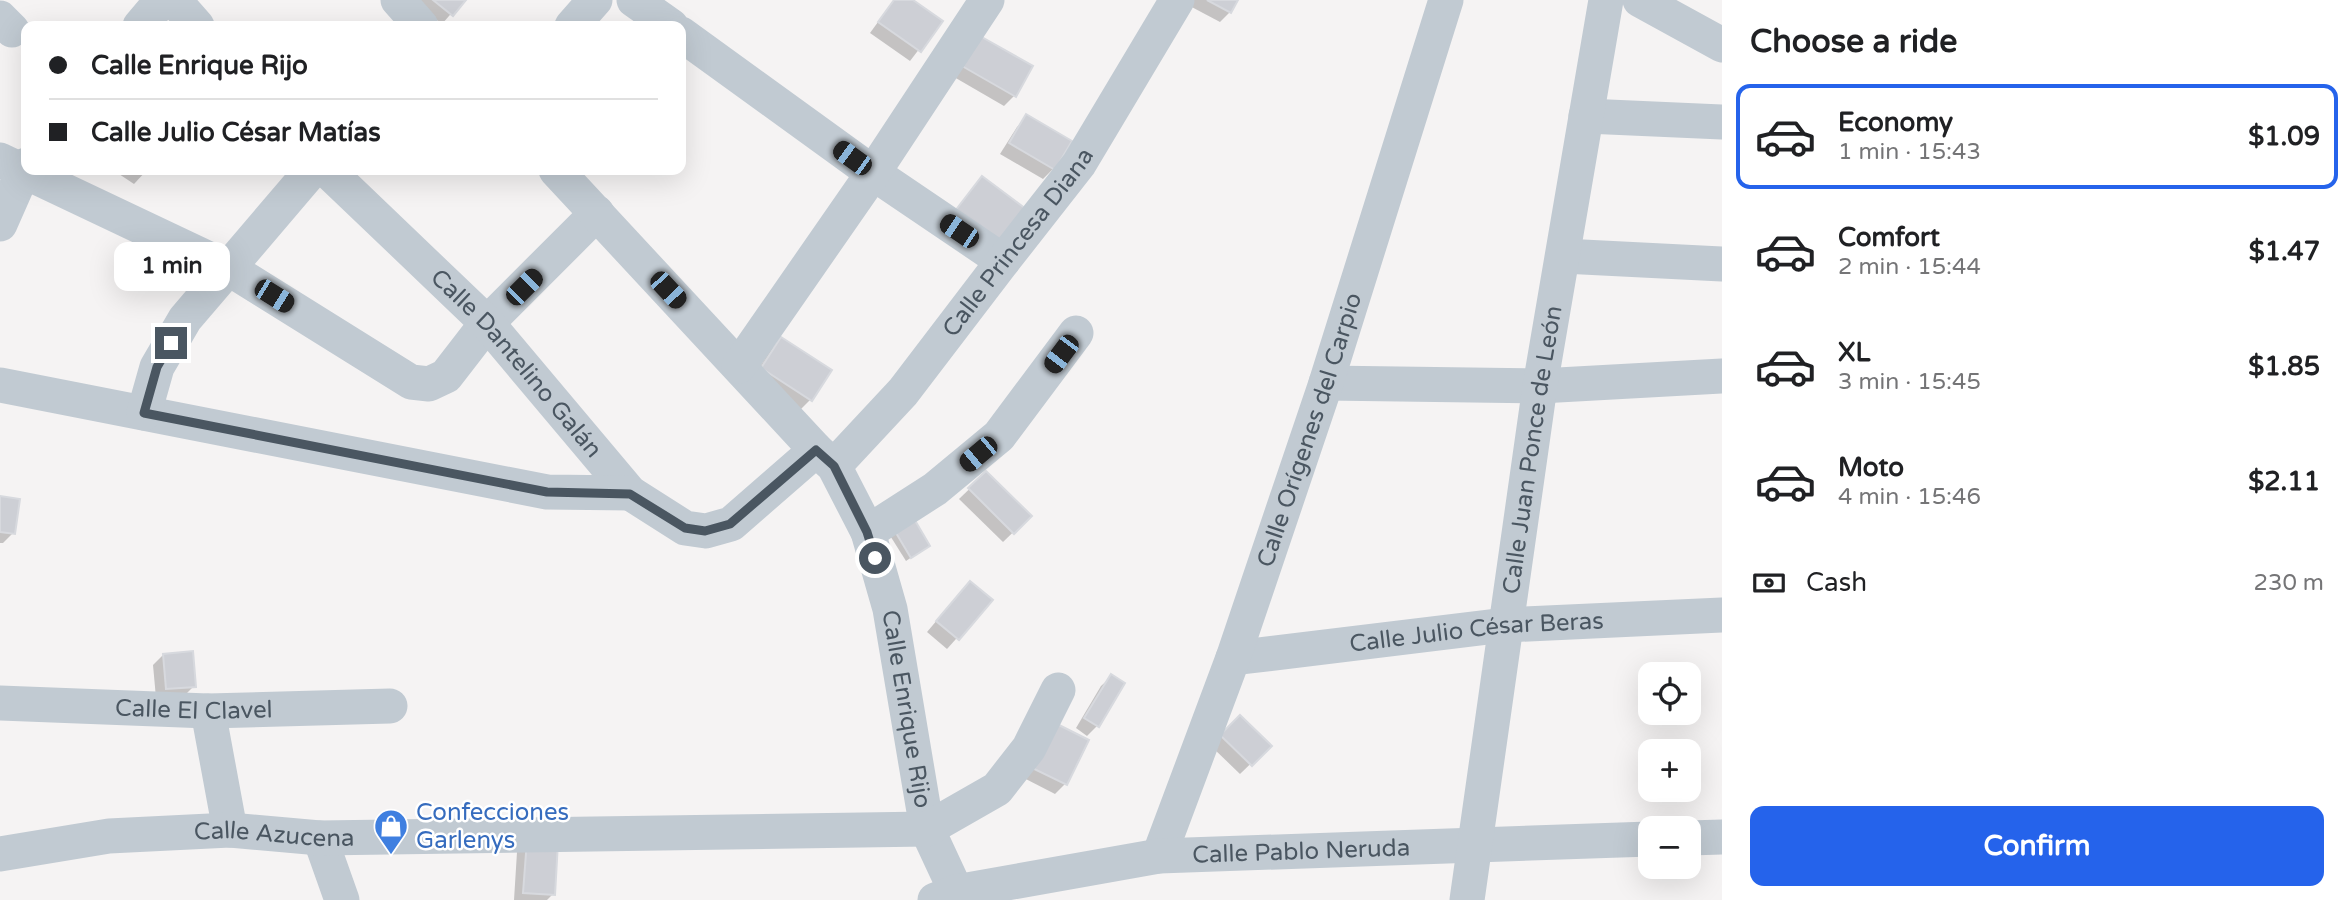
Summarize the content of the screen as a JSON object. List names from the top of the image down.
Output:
{
  "streets": {
    "street": [
      "Calle Princesa Diana",
      "Calle Dantelino Galán",
      "Calle Orígenes del Carpio",
      "Calle Juan Ponce de León",
      "Calle Julio César Beras",
      "Calle El Clavel",
      "Calle Enrique Rijo",
      "Calle Azucena",
      "Calle Pablo Neruda"
    ]
  },
  "crossings": [
    ["Calle Princesa Diana", "Calle Dantelino Galán"],
    ["Calle Princesa Diana", "Calle Enrique Rijo"],
    ["Calle Dantelino Galán", "Calle Enrique Rijo"],
    ["Calle Orígenes del Carpio", "Calle Julio César Beras"],
    ["Calle Orígenes del Carpio", "Calle Pablo Neruda"],
    ["Calle Juan Ponce de León", "Calle Julio César Beras"],
    ["Calle Juan Ponce de León", "Calle Pablo Neruda"],
    ["Calle Enrique Rijo", "Calle Azucena"],
    ["Calle Enrique Rijo", "Calle Pablo Neruda"]
  ],
  "places": {
    "shop": ["Confecciones Garlenys"]
  },
  "page": {
    "heading": "Choose a ride",
    "banner": ["Calle Enrique Rijo", "Calle Julio César Matías"],
    "list": [
      {
        "name": "Economy",
        "note": "1 min · 15:43",
        "value": "$1.09"
      },
      {
        "name": "Comfort",
        "note": "2 min · 15:44",
        "value": "$1.47"
      },
      {
        "name": "XL",
        "note": "3 min · 15:45",
        "value": "$1.85"
      },
      {
        "name": "Moto",
        "note": "4 min · 15:46",
        "value": "$2.11"
      }
    ],
    "bubble": "1 min",
    "pay": ["Cash", "230 m"],
    "map_buttons": ["+", "−"],
    "buttons": "Confirm"
  }
}
